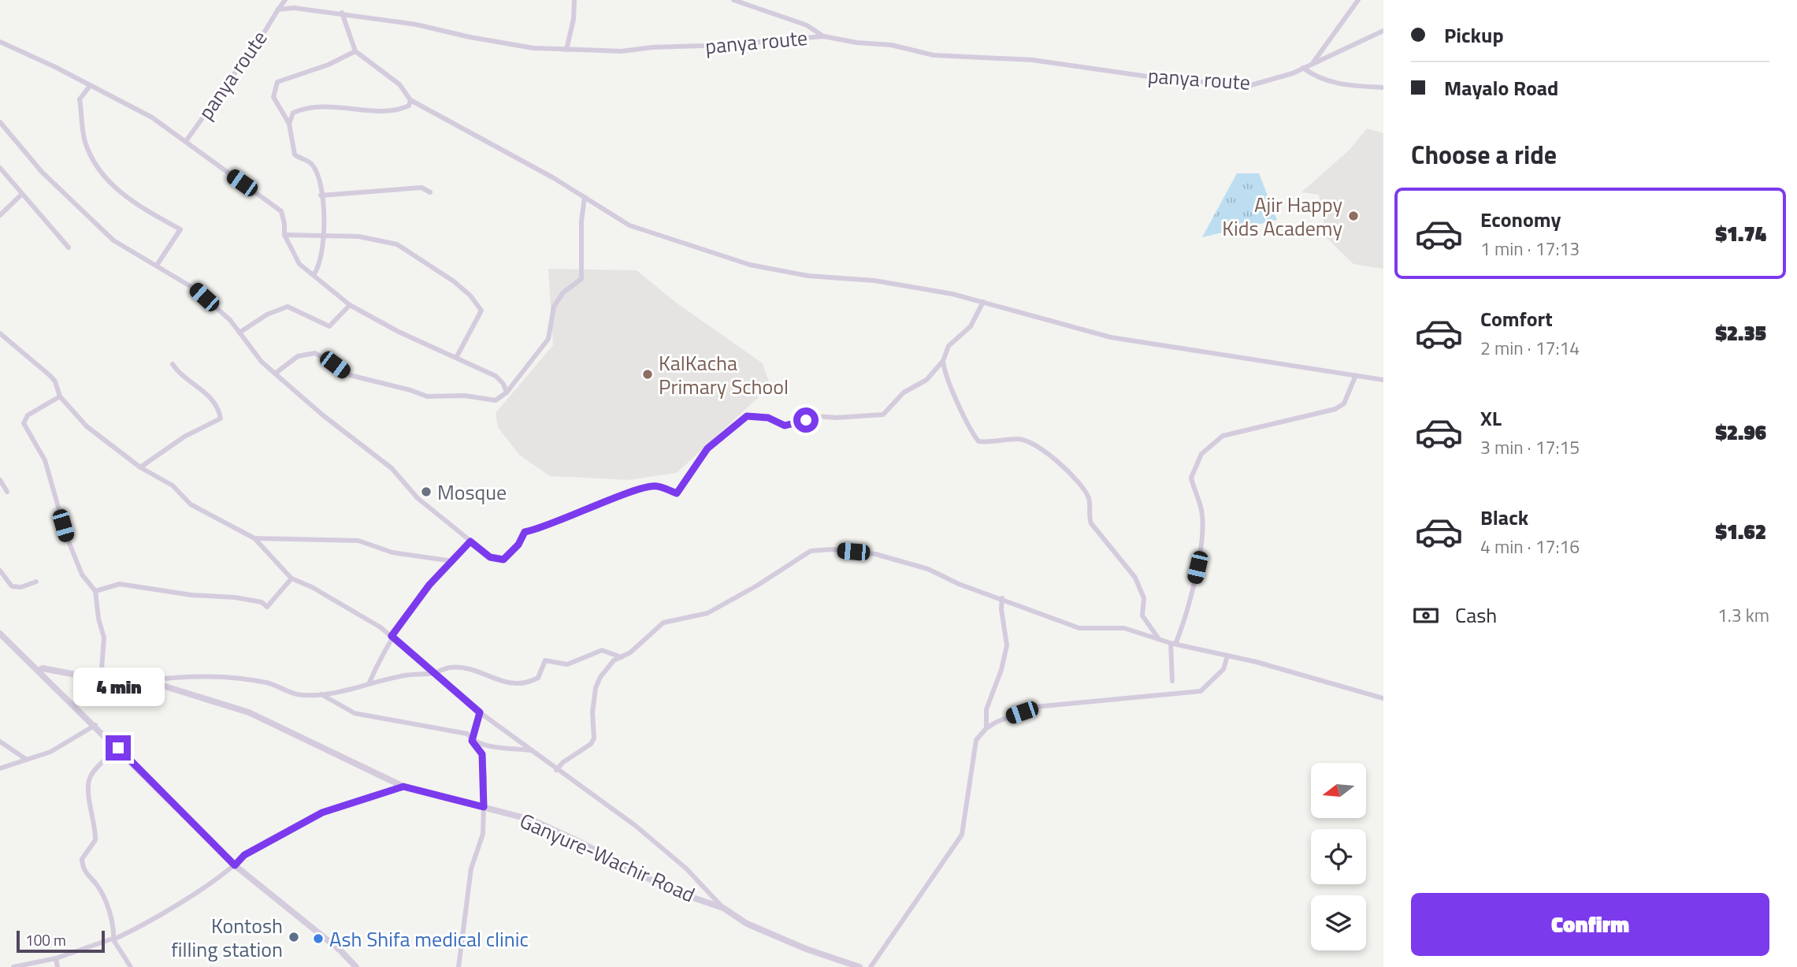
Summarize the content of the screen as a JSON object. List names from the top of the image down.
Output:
{
  "streets": {
    "street": ["panya route", "Ganyure-Wachir Road"]
  },
  "places": [
    "Ajir Happy Kids Academy",
    "KalKacha Primary School",
    "Mosque",
    "Kontosh filling station",
    "Ash Shifa medical clinic"
  ],
  "scale_bar": "100 m",
  "north": "left",
  "page": {
    "banner": ["Pickup", "Mayalo Road"],
    "heading": "Choose a ride",
    "list": [
      {
        "name": "Economy",
        "note": "1 min · 17:13",
        "value": "$1.74"
      },
      {
        "name": "Comfort",
        "note": "2 min · 17:14",
        "value": "$2.35"
      },
      {
        "name": "XL",
        "note": "3 min · 17:15",
        "value": "$2.96"
      },
      {
        "name": "Black",
        "note": "4 min · 17:16",
        "value": "$1.62"
      }
    ],
    "pay": ["Cash", "1.3 km"],
    "bubble": "4 min",
    "buttons": "Confirm",
    "scale": "100 m"
  }
}
